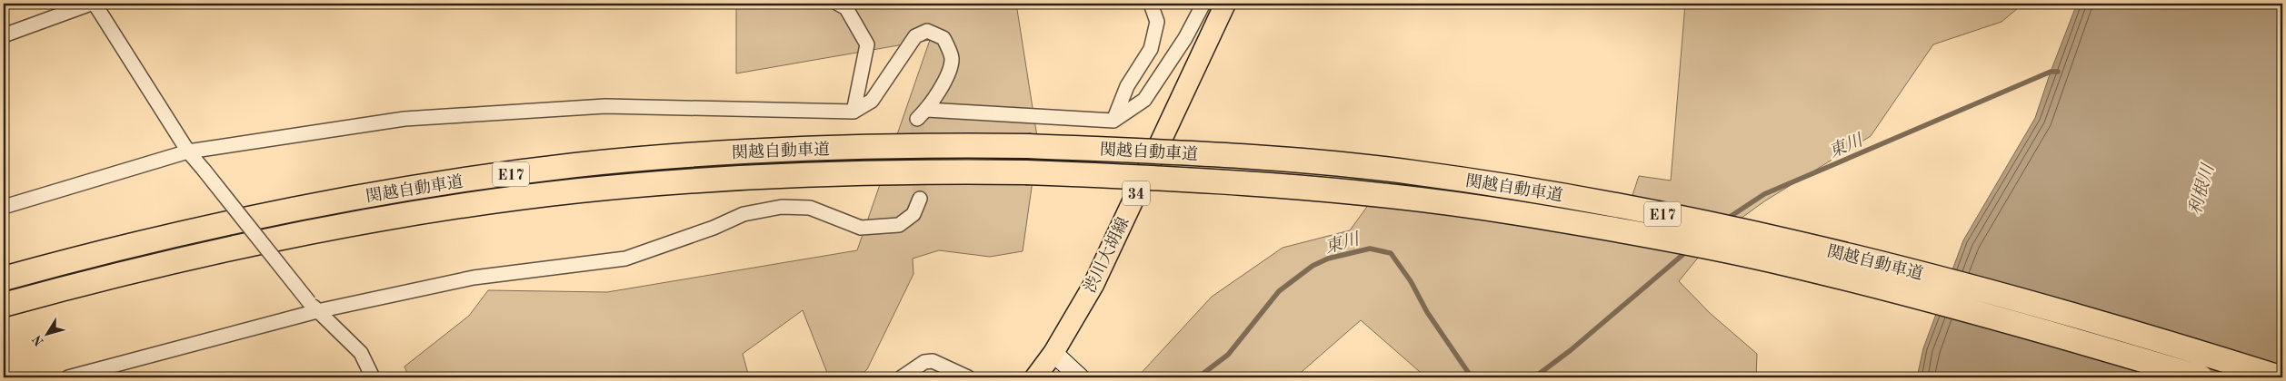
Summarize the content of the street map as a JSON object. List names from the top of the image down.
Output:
{
  "streets": {
    "highway": ["関越自動車道", "E17"],
    "main road": ["34", "渋川大胡線"]
  },
  "water": ["東川", "利根川"],
  "north": "bottom left"
}
